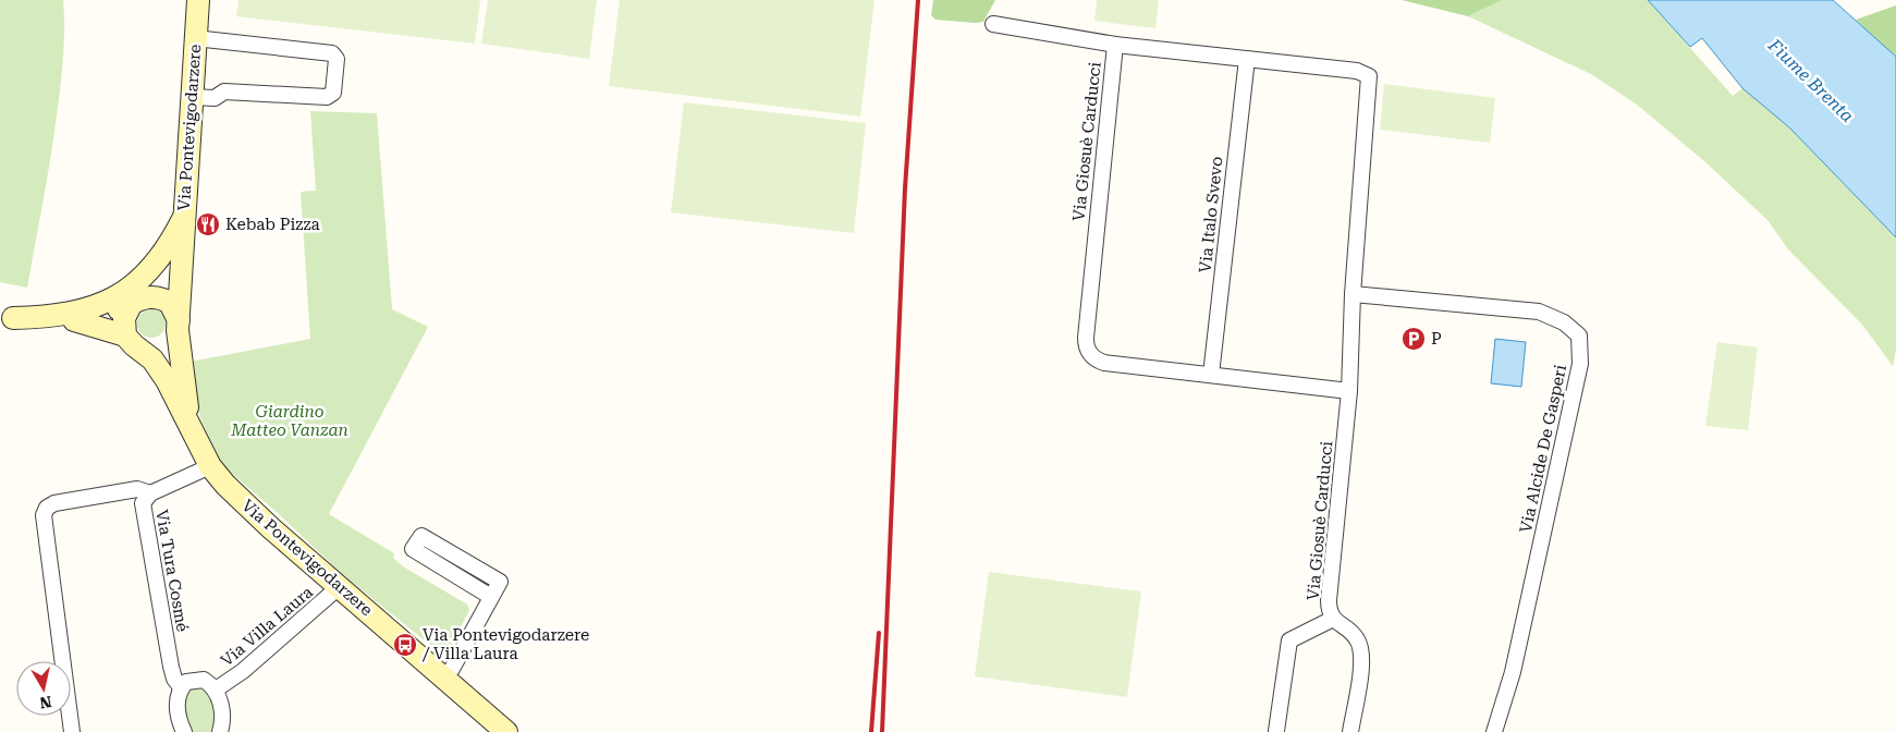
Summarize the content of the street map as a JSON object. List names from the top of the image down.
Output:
{
  "streets": {
    "main road": ["Via Pontevigodarzere"],
    "street": [
      "Via Giosuè Carducci",
      "Via Italo Svevo",
      "Via Alcide De Gasperi",
      "Via Tura Cosmé",
      "Via Villa Laura"
    ]
  },
  "crossings": [
    ["Via Pontevigodarzere", "Via Tura Cosmé"],
    ["Via Pontevigodarzere", "Via Villa Laura"],
    ["Via Giosuè Carducci", "Via Italo Svevo"],
    ["Via Giosuè Carducci", "Via Alcide De Gasperi"],
    ["Via Tura Cosmé", "Via Villa Laura"]
  ],
  "water": ["Fiume Brenta"],
  "parks": ["Giardino Matteo Vanzan"],
  "places": {
    "restaurant": ["Kebab Pizza"],
    "parking": ["P"],
    "bus stop": ["Via Pontevigodarzere / Villa Laura"]
  },
  "north": "bottom"
}
